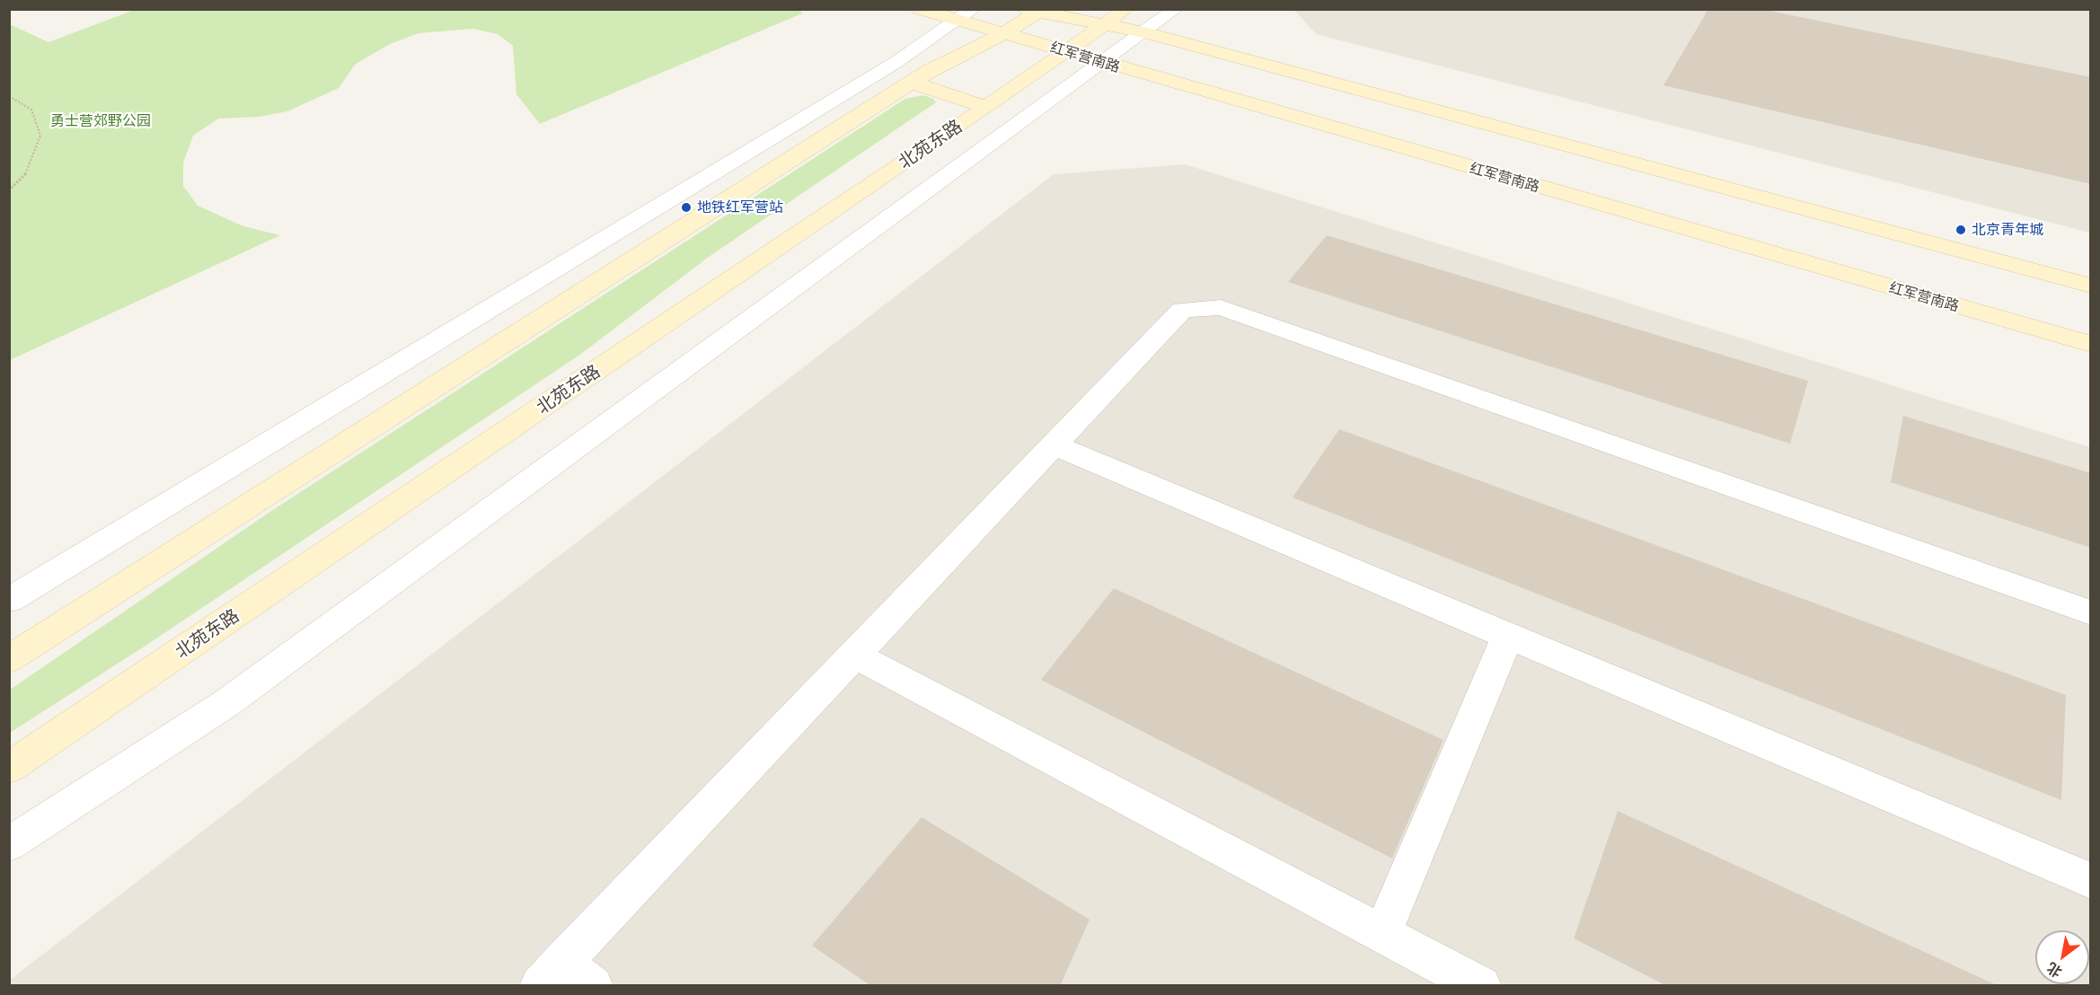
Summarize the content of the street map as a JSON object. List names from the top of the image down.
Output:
{
  "streets": {
    "main road": ["红军营南路", "北苑东路"]
  },
  "crossings": [
    ["红军营南路", "北苑东路"]
  ],
  "parks": ["勇士营郊野公园"],
  "places": ["地铁红军营站", "北京青年城"],
  "north": "bottom left"
}
